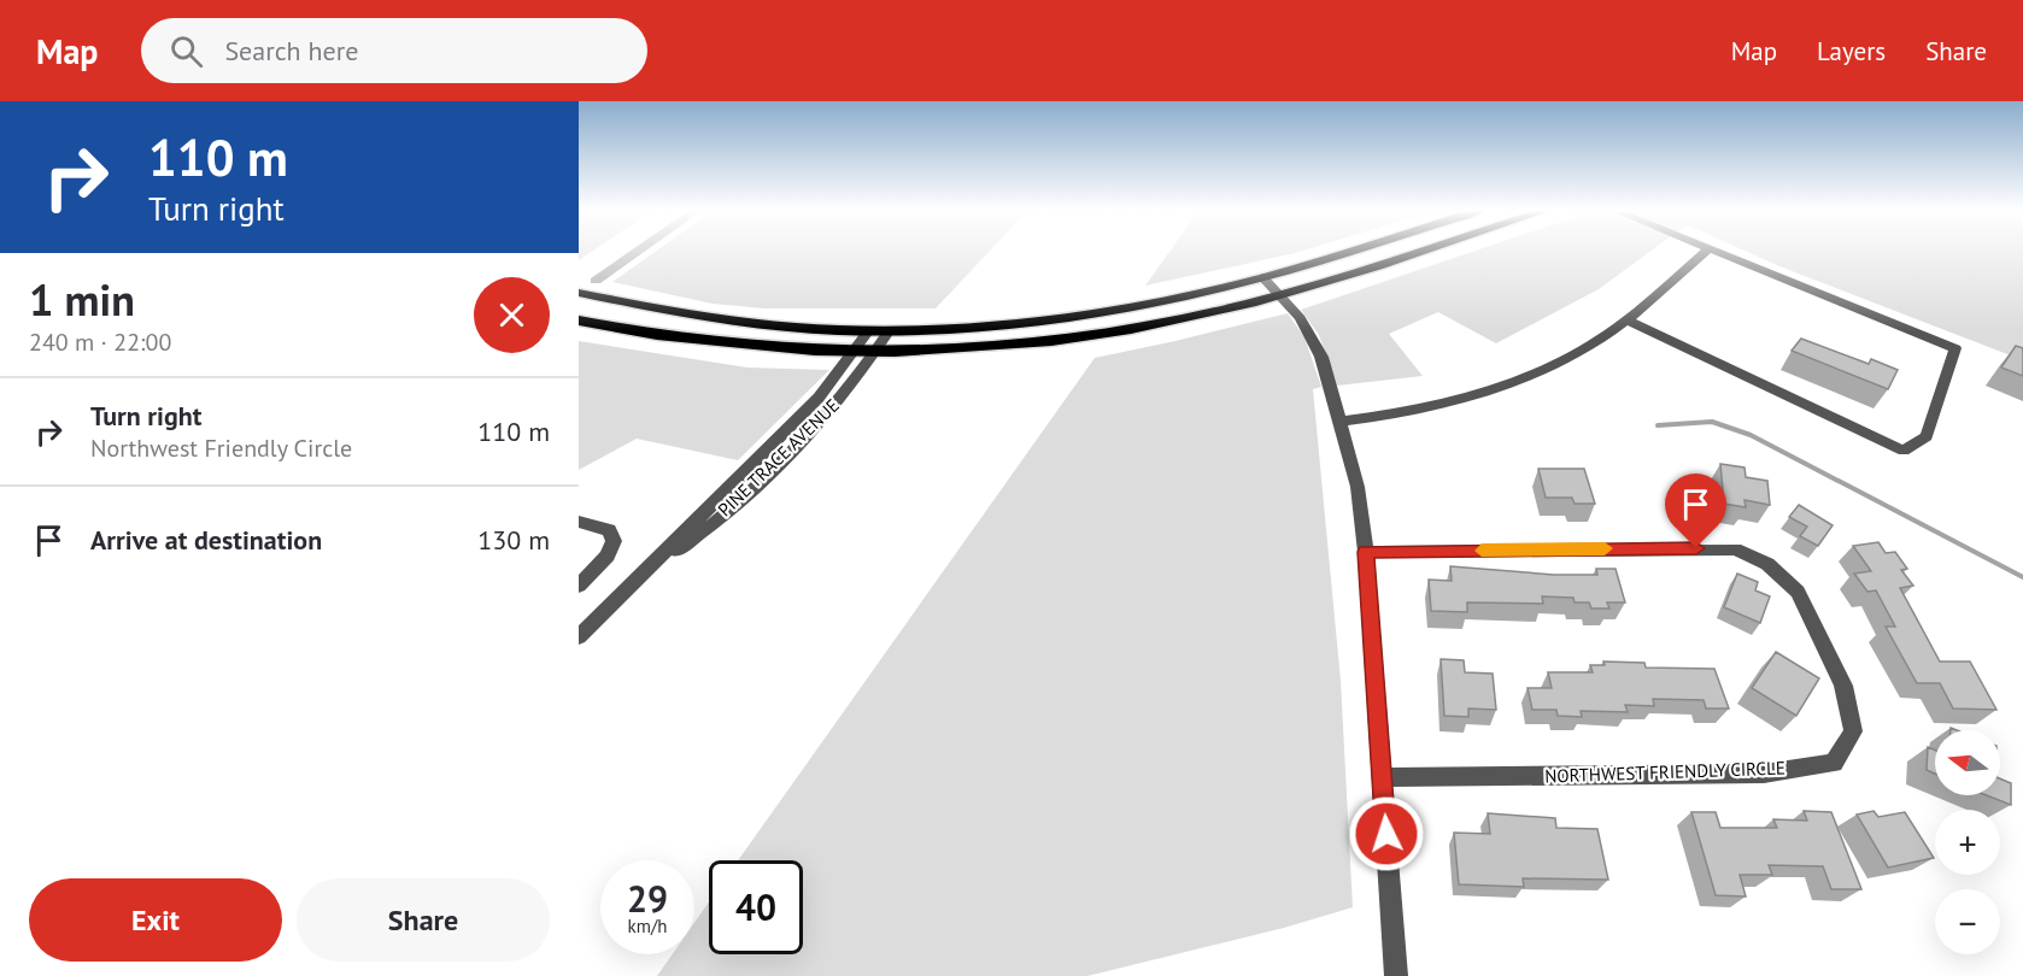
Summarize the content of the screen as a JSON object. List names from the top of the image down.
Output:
{
  "streets": {
    "street": ["PINE TRACE AVENUE", "NORTHWEST FRIENDLY CIRCLE"]
  },
  "north": "left",
  "page": {
    "header": "Map",
    "search": "Search here",
    "nav": ["Map", "Layers", "Share"],
    "turn": ["110 m", "Turn right"],
    "heading": ["1 min", "240 m · 22:00"],
    "list": [
      {
        "name": "Turn right",
        "note": "Northwest Friendly Circle",
        "value": "110 m"
      },
      {
        "name": "Arrive at destination",
        "value": "130 m"
      }
    ],
    "map_buttons": ["+", "−"],
    "speed": "29 km/h",
    "limit": "40",
    "buttons": ["Exit", "Share"]
  }
}
